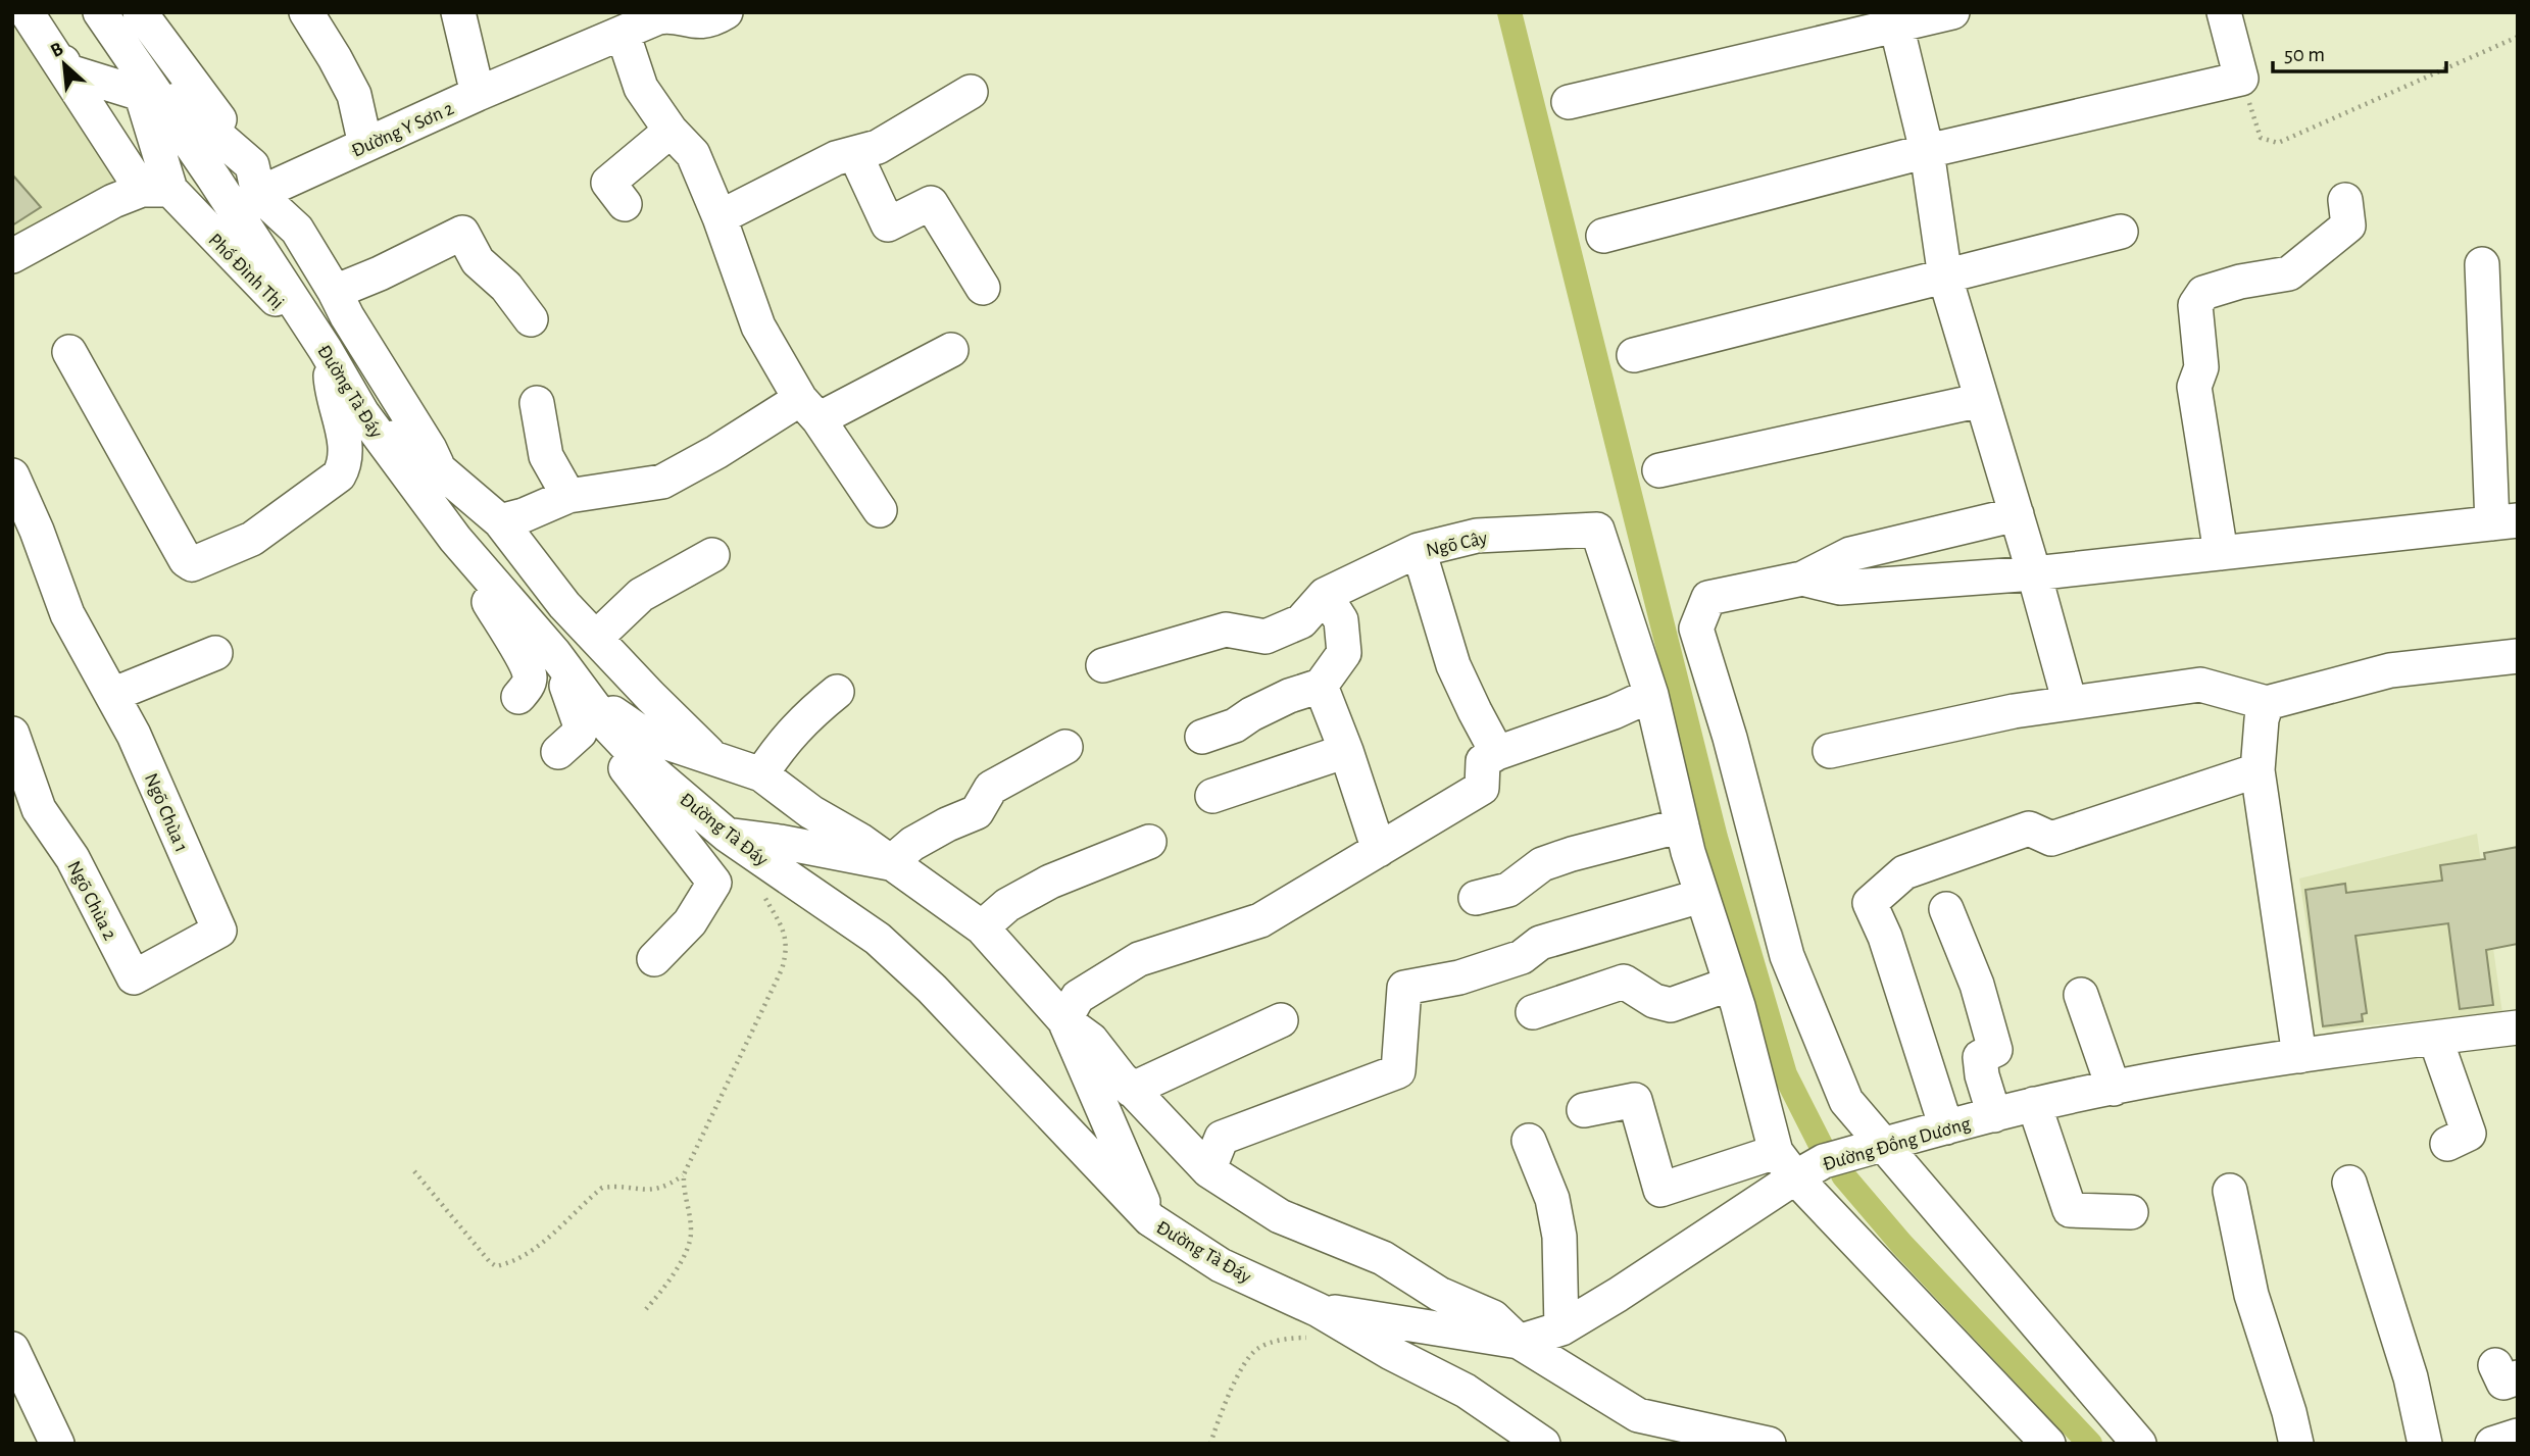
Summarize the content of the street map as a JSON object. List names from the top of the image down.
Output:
{
  "streets": {
    "street": [
      "Đường Y Sơn 2",
      "Phố Đình Thị",
      "Đường Tà Đáy",
      "Ngõ Cây",
      "Ngõ Chùa 1",
      "Ngõ Chùa 2",
      "Đường Đồng Dương"
    ]
  },
  "crossings": [
    ["Phố Đình Thị", "Đường Tà Đáy"],
    ["Đường Tà Đáy", "Đường Đồng Dương"],
    ["Ngõ Chùa 1", "Ngõ Chùa 2"]
  ],
  "scale_bar": "50 m",
  "north": "top left"
}
